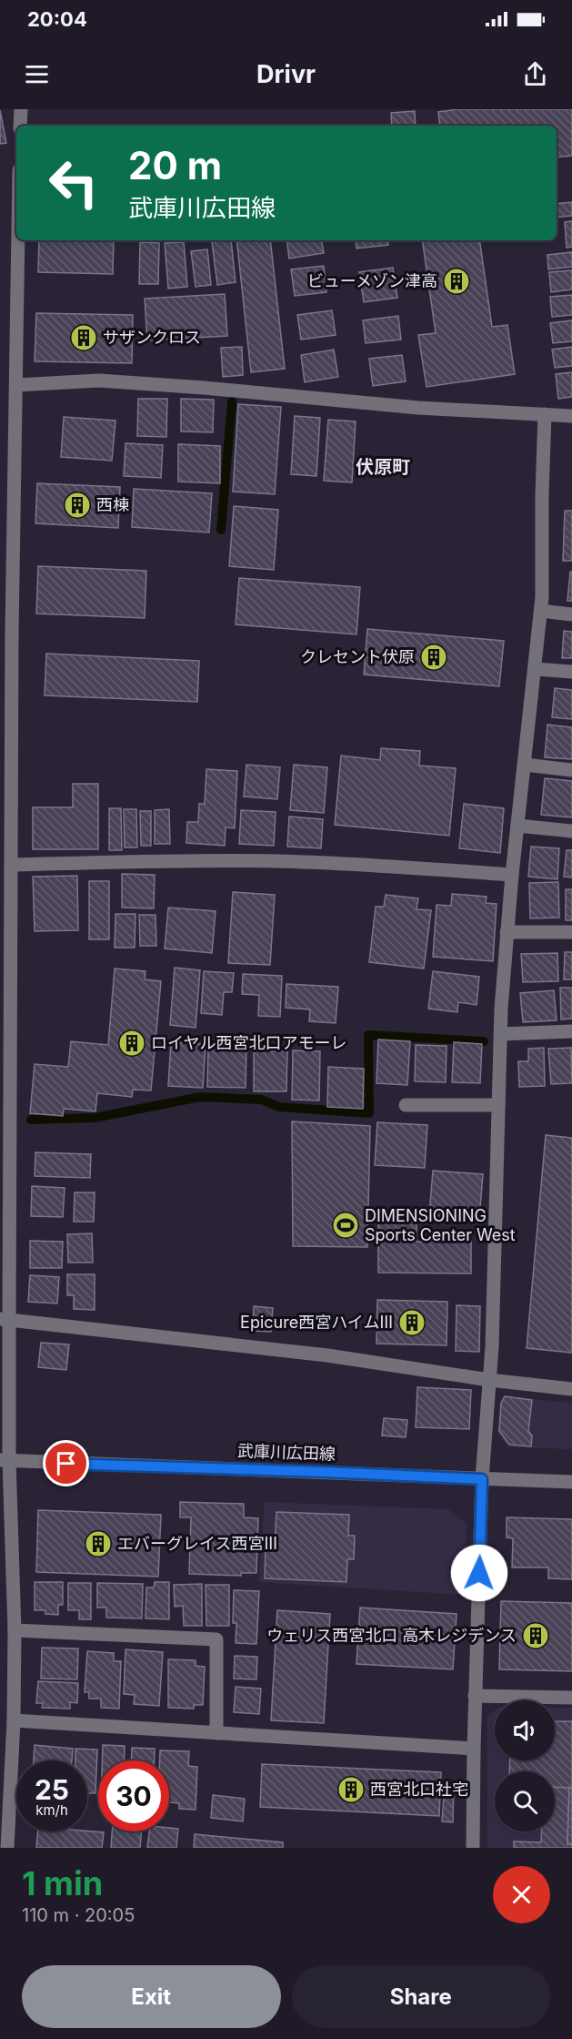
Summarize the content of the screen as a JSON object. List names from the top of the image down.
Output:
{
  "streets": {
    "street": ["武庫川広田線"]
  },
  "districts": ["伏原町"],
  "places": {
    "building": [
      "ビューメゾン津高",
      "サザンクロス",
      "西棟",
      "クレセント伏原",
      "ロイヤル西宮北口アモーレ",
      "Epicure西宮ハイムⅢ",
      "エバーグレイス西宮Ⅲ",
      "ウェリス西宮北口 高木レジデンス",
      "西宮北口社宅"
    ],
    "sports": ["DIMENSIONING Sports Center West"]
  },
  "page": {
    "status": "20:04",
    "header": "Drivr",
    "turn": ["20 m", "武庫川広田線"],
    "speed": "25 km/h",
    "limit": "30",
    "heading": ["1 min", "110 m · 20:05"],
    "buttons": ["Exit", "Share"]
  }
}
